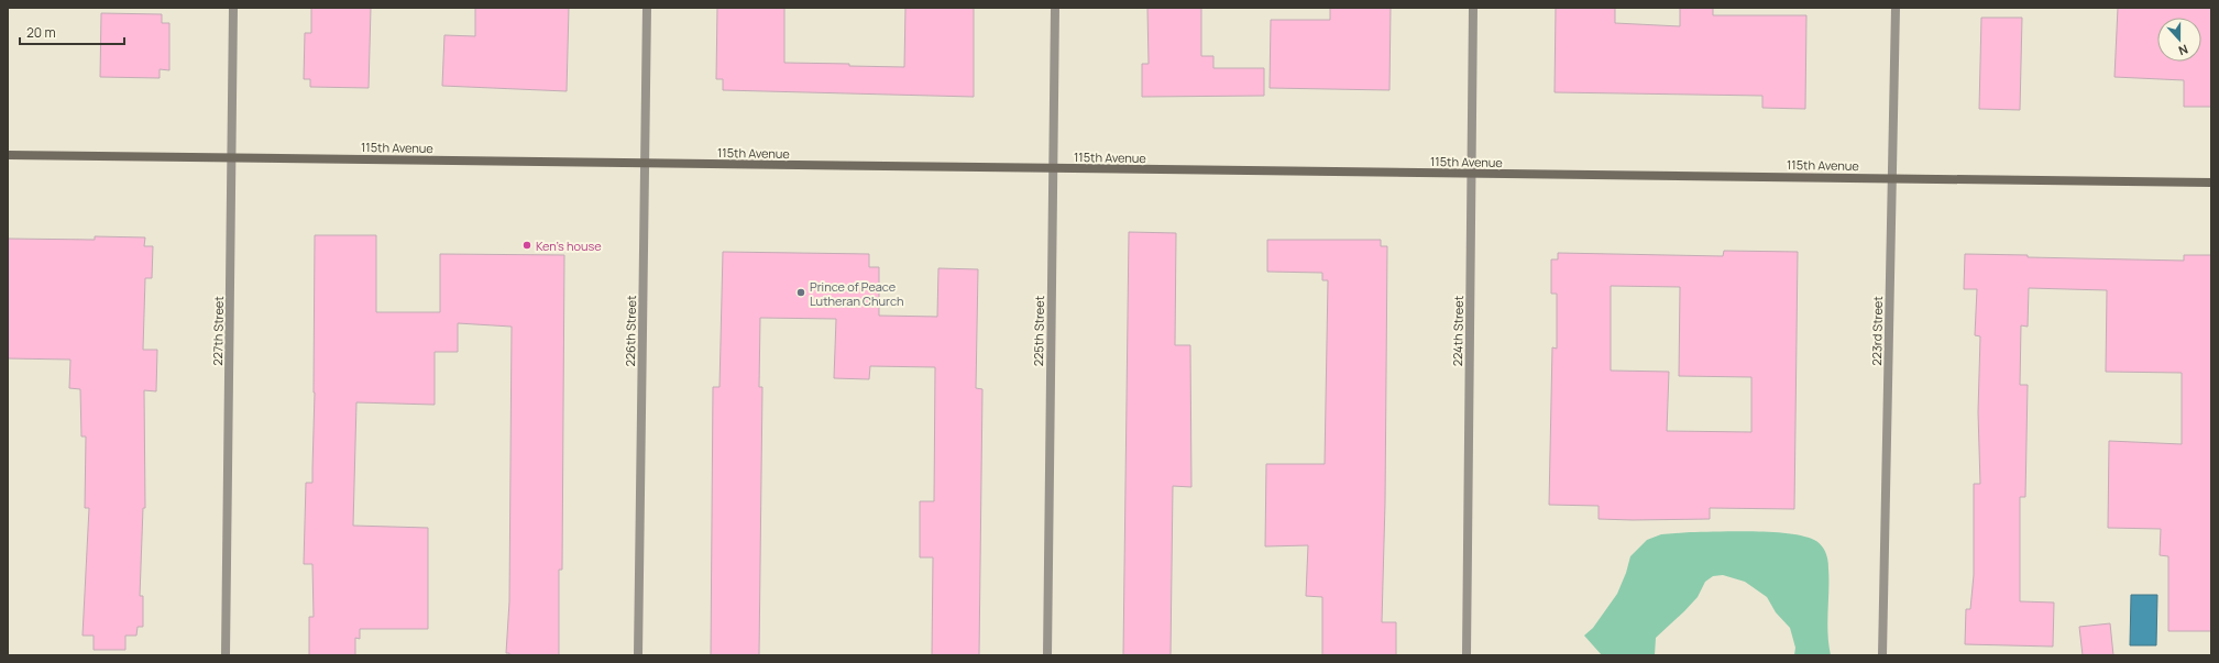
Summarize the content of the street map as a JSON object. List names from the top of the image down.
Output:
{
  "streets": {
    "main road": ["115th Avenue"],
    "street": [
      "227th Street",
      "226th Street",
      "225th Street",
      "224th Street",
      "223rd Street"
    ]
  },
  "crossings": [
    ["115th Avenue", "227th Street"],
    ["115th Avenue", "226th Street"],
    ["115th Avenue", "225th Street"],
    ["115th Avenue", "224th Street"],
    ["115th Avenue", "223rd Street"]
  ],
  "places": ["Ken's house", "Prince of Peace Lutheran Church"],
  "scale_bar": "20 m",
  "north": "bottom"
}
